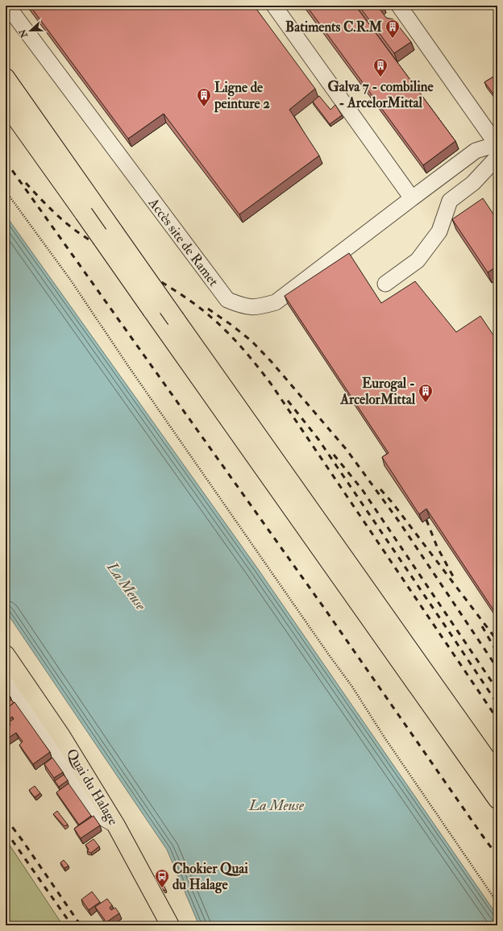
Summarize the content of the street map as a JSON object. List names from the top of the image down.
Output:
{
  "streets": {
    "main road": ["Quai du Halage"],
    "street": ["Accès site de Ramet"]
  },
  "water": ["La Meuse"],
  "places": {
    "building": [
      "Batiments C.R.M",
      "Galva 7 - combiline - ArcelorMittal",
      "Ligne de peinture 2",
      "Eurogal - ArcelorMittal"
    ],
    "bus stop": ["Chokier Quai du Halage"]
  },
  "north": "left"
}
